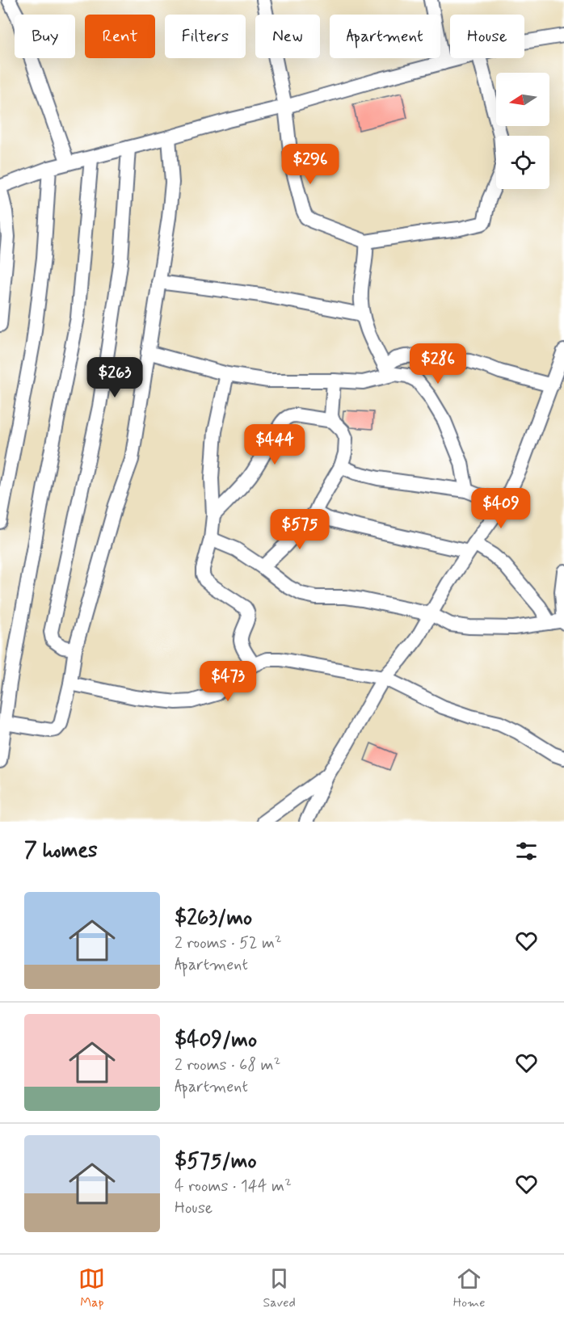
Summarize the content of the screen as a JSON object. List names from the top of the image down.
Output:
{
  "north": "left",
  "page": {
    "chip": [
      "Buy",
      "Rent",
      "Filters",
      "New",
      "Apartment",
      "House"
    ],
    "price": [
      "$296",
      "$286",
      "$263",
      "$444",
      "$409",
      "$575",
      "$473"
    ],
    "heading": "7 homes",
    "list": [
      {
        "name": "$263/mo",
        "note": "2 rooms · 52 m² · Apartment"
      },
      {
        "name": "$409/mo",
        "note": "2 rooms · 68 m² · Apartment"
      },
      {
        "name": "$575/mo",
        "note": "4 rooms · 144 m² · House"
      }
    ],
    "tabs": ["Map", "Saved", "Home"]
  }
}
